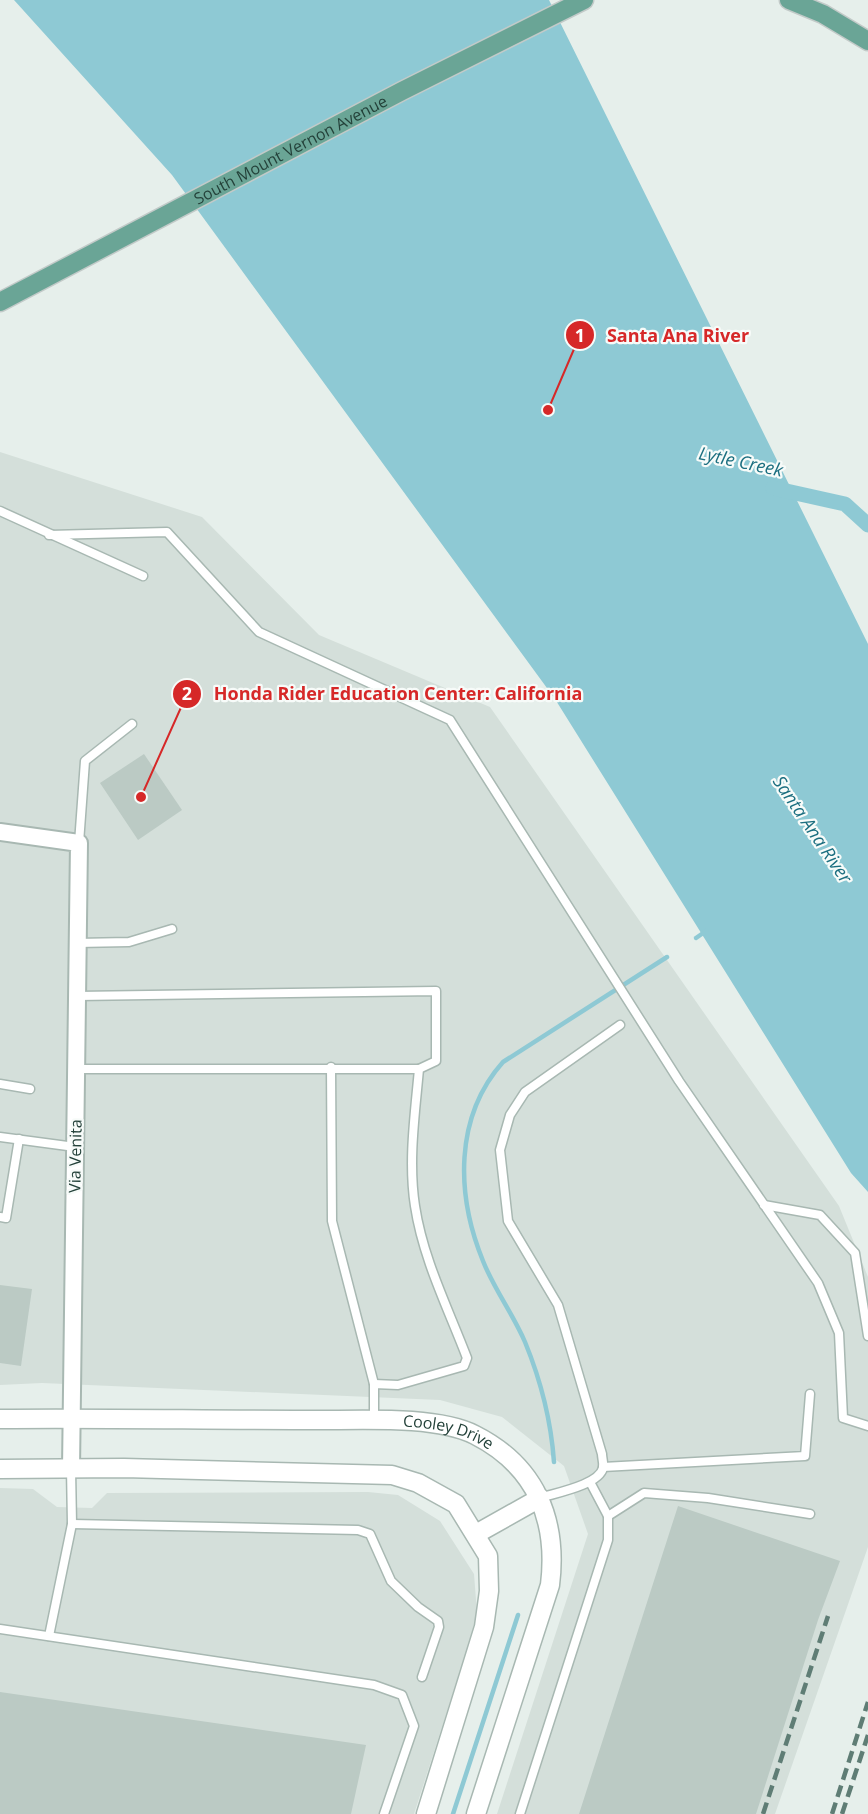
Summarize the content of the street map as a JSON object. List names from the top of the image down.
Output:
{
  "streets": {
    "main road": ["South Mount Vernon Avenue"],
    "street": ["Via Venita", "Cooley Drive"]
  },
  "crossings": [
    ["Via Venita", "Cooley Drive"]
  ],
  "water": ["Lytle Creek", "Santa Ana River"],
  "places": ["Santa Ana River", "Honda Rider Education Center: California"]
}
